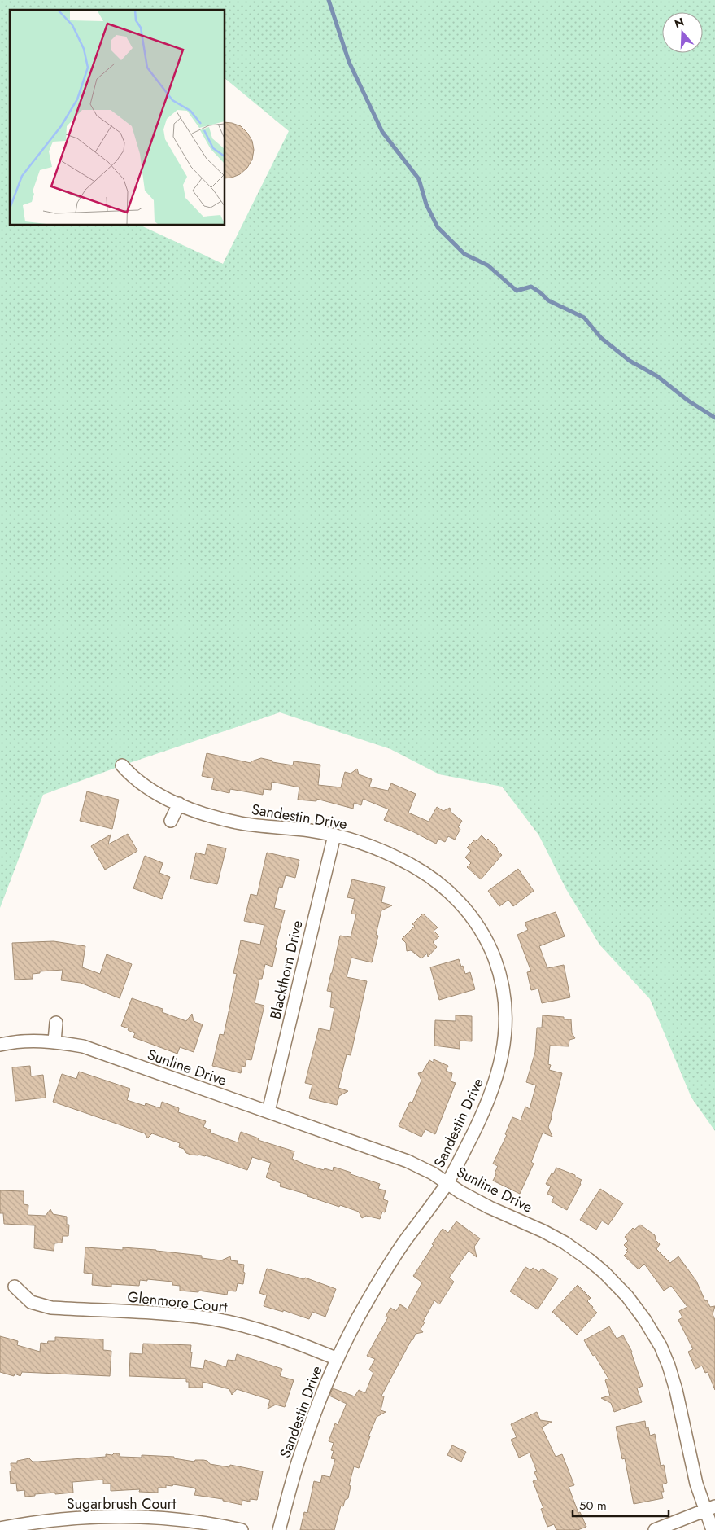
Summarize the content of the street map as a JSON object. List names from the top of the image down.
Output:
{
  "streets": {
    "street": [
      "Sandestin Drive",
      "Blackthorn Drive",
      "Sunline Drive",
      "Glenmore Court",
      "Sugarbrush Court"
    ]
  },
  "crossings": [
    ["Sandestin Drive", "Blackthorn Drive"],
    ["Sandestin Drive", "Sunline Drive"],
    ["Sandestin Drive", "Glenmore Court"],
    ["Blackthorn Drive", "Sunline Drive"]
  ],
  "scale_bar": "50 m",
  "north": "top"
}
